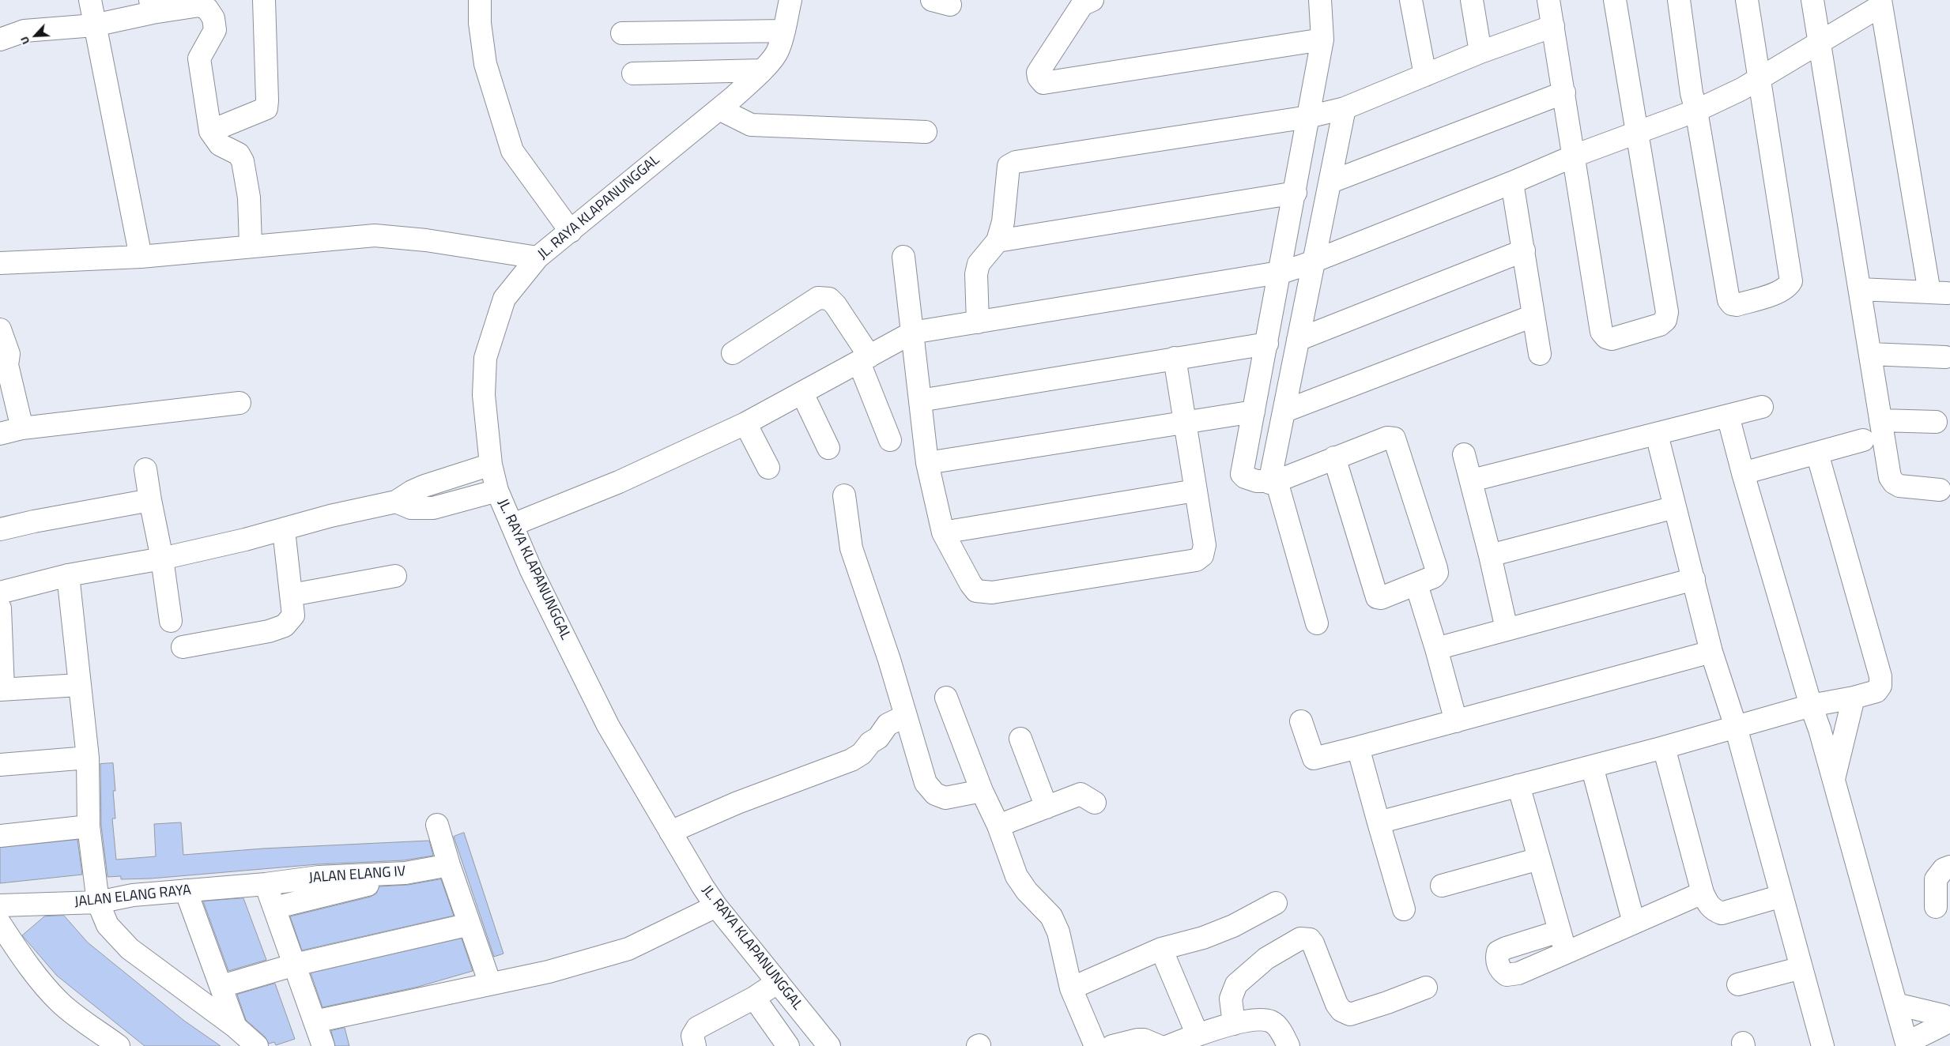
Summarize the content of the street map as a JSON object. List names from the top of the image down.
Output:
{
  "streets": {
    "street": ["JL. RAYA KLAPANUNGGAL", "JALAN ELANG IV", "JALAN ELANG RAYA"]
  },
  "crossings": [
    ["JALAN ELANG IV", "JALAN ELANG RAYA"]
  ],
  "north": "bottom left"
}
